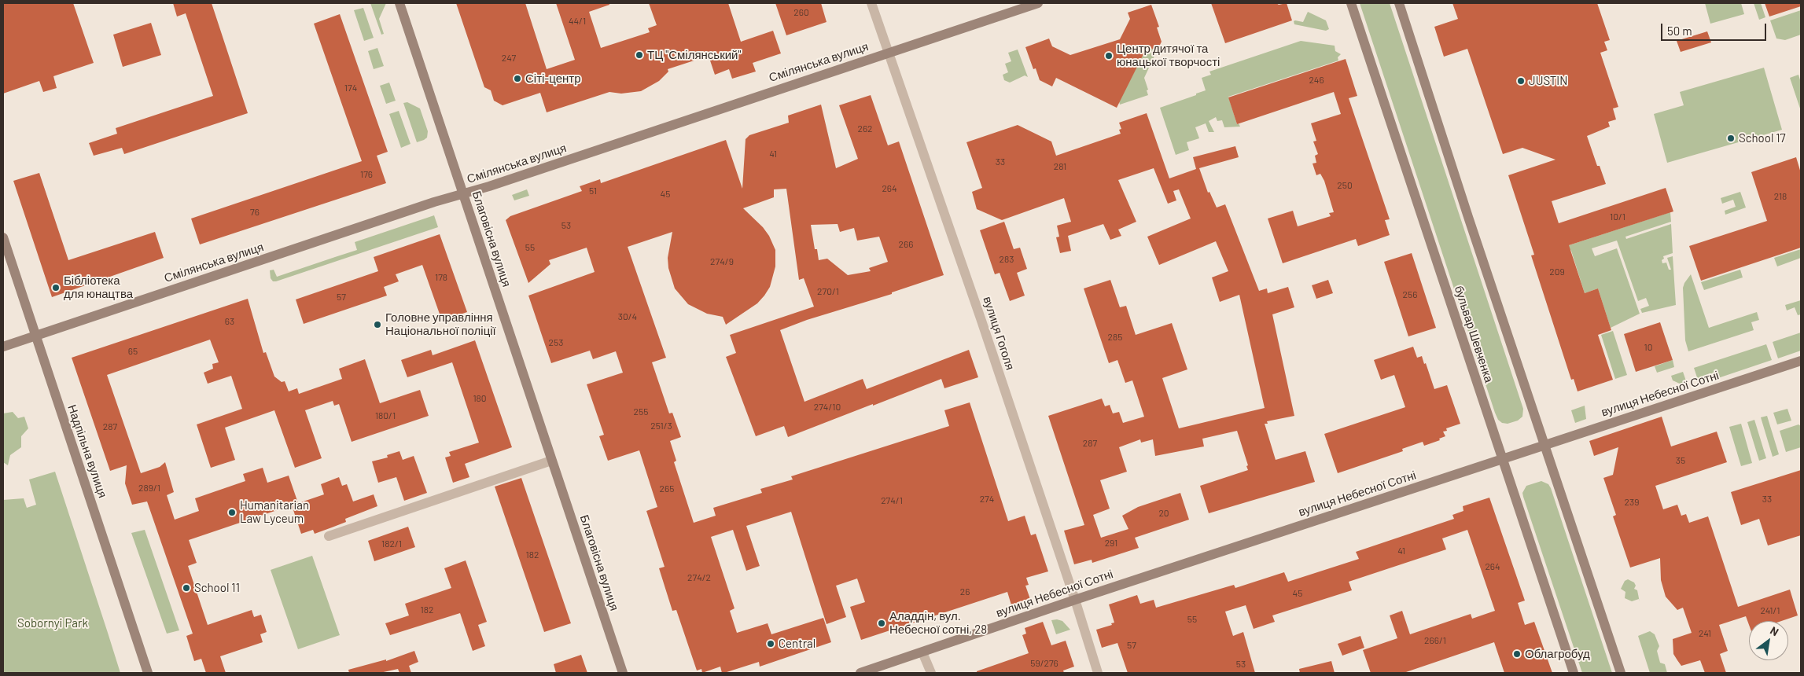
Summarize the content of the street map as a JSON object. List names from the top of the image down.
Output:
{
  "streets": {
    "main road": [
      "Смілянська вулиця",
      "Благовісна вулиця",
      "бульвар Шевченка",
      "вулиця Небесної Сотні",
      "Надпільна вулиця"
    ],
    "street": ["вулиця Гоголя"]
  },
  "crossings": [
    ["Смілянська вулиця", "Благовісна вулиця"],
    ["Смілянська вулиця", "вулиця Гоголя"],
    ["Смілянська вулиця", "Надпільна вулиця"],
    ["вулиця Гоголя", "вулиця Небесної Сотні"],
    ["бульвар Шевченка", "вулиця Небесної Сотні"]
  ],
  "parks": ["Sobornyi Park"],
  "places": [
    "ТЦ \"Смілянський\"",
    "Центр дитячої та юнацької творчості",
    "Сіті-центр",
    "JUSTIN",
    "School 17",
    "Бібліотека для юнацтва",
    "Головне управління Національної поліції",
    "Humanitarian Law Lyceum",
    "School 11",
    "Аладдін, вул. Небесної сотні, 28",
    "Central",
    "Облагробуд"
  ],
  "house_numbers": [
    "260",
    "44/1",
    "247",
    "246",
    "174",
    "262",
    "41",
    "33",
    "281",
    "176",
    "250",
    "264",
    "51",
    "45",
    "218",
    "76",
    "10/1",
    "53",
    "266",
    "55",
    "283",
    "274/9",
    "209",
    "178",
    "270/1",
    "256",
    "57",
    "30/4",
    "63",
    "285",
    "253",
    "10",
    "65",
    "180",
    "274/10",
    "255",
    "180/1",
    "251/3",
    "287",
    "287",
    "35",
    "289/1",
    "265",
    "274",
    "33",
    "274/1",
    "239",
    "20",
    "291",
    "182/1",
    "41",
    "182",
    "264",
    "274/2",
    "26",
    "45",
    "182",
    "241/1",
    "55",
    "241",
    "266/1",
    "57",
    "59/276",
    "53"
  ],
  "scale_bar": "50 m",
  "north": "top right"
}
